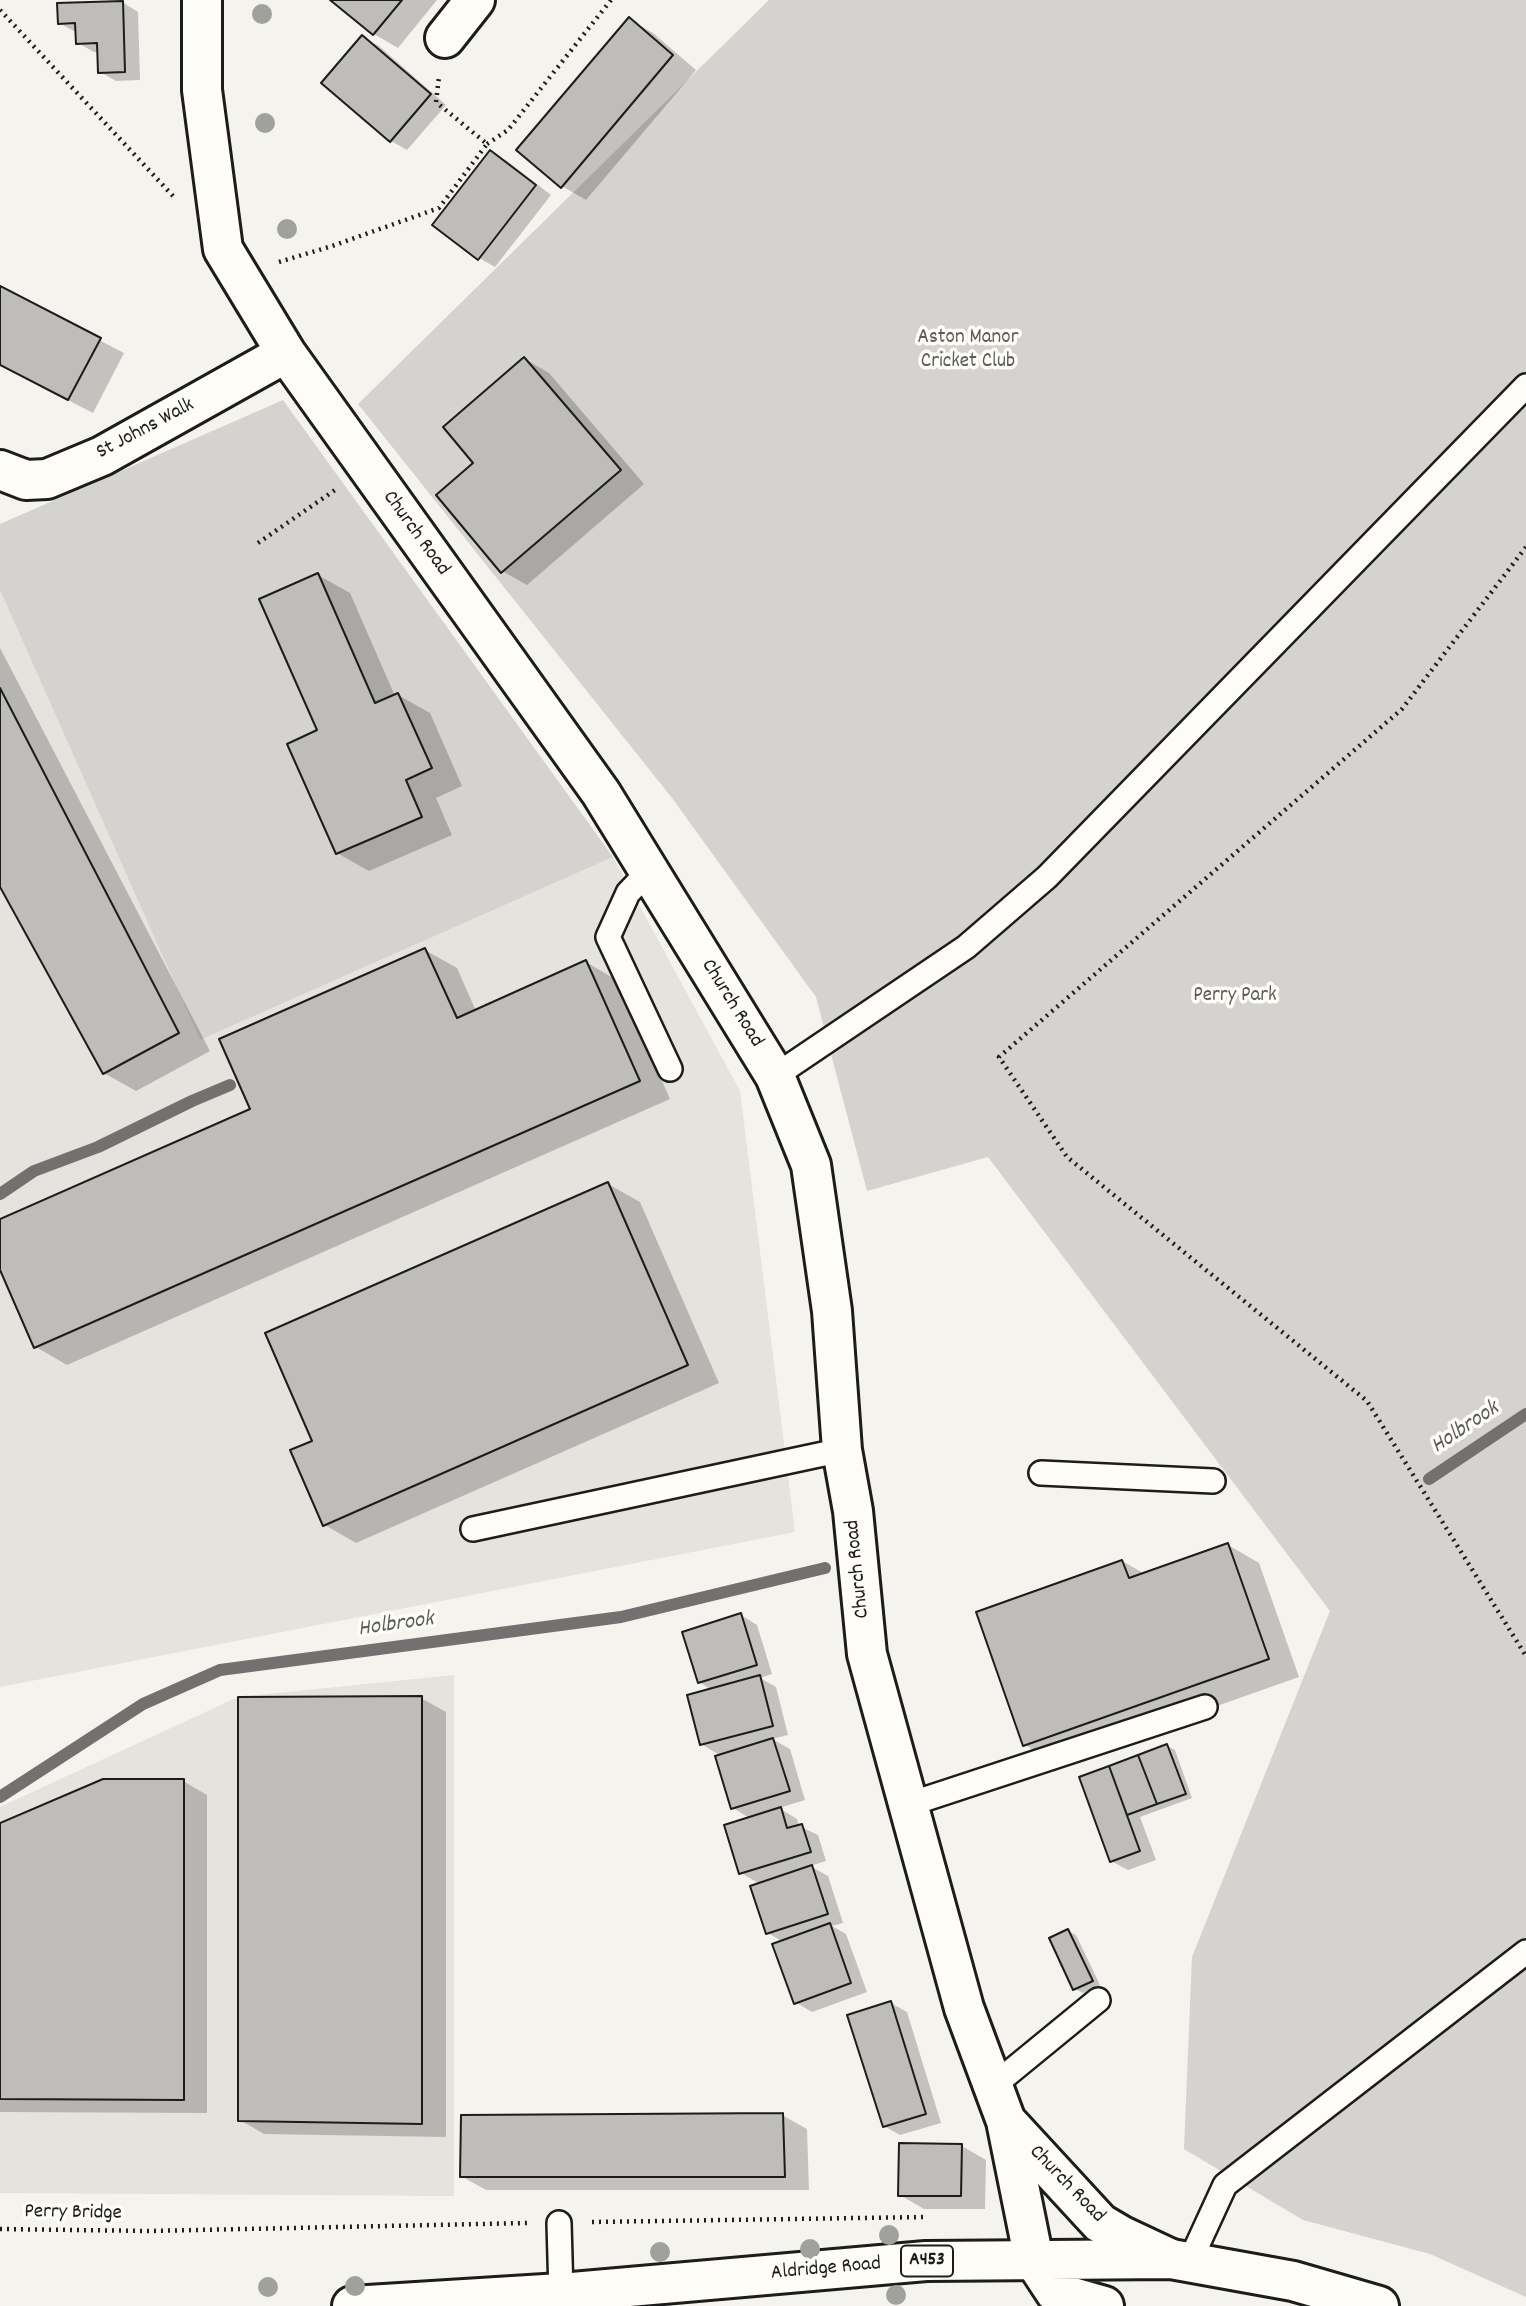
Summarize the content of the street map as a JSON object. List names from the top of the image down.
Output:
{
  "streets": {
    "street": [
      "St Johns Walk",
      "Church Road",
      "A453",
      "Aldridge Road"
    ],
    "path": ["Perry Bridge"]
  },
  "crossings": [
    ["St Johns Walk", "Church Road"],
    ["Church Road", "Aldridge Road"]
  ],
  "water": ["Holbrook"],
  "parks": ["Aston Manor Cricket Club", "Perry Park"]
}
